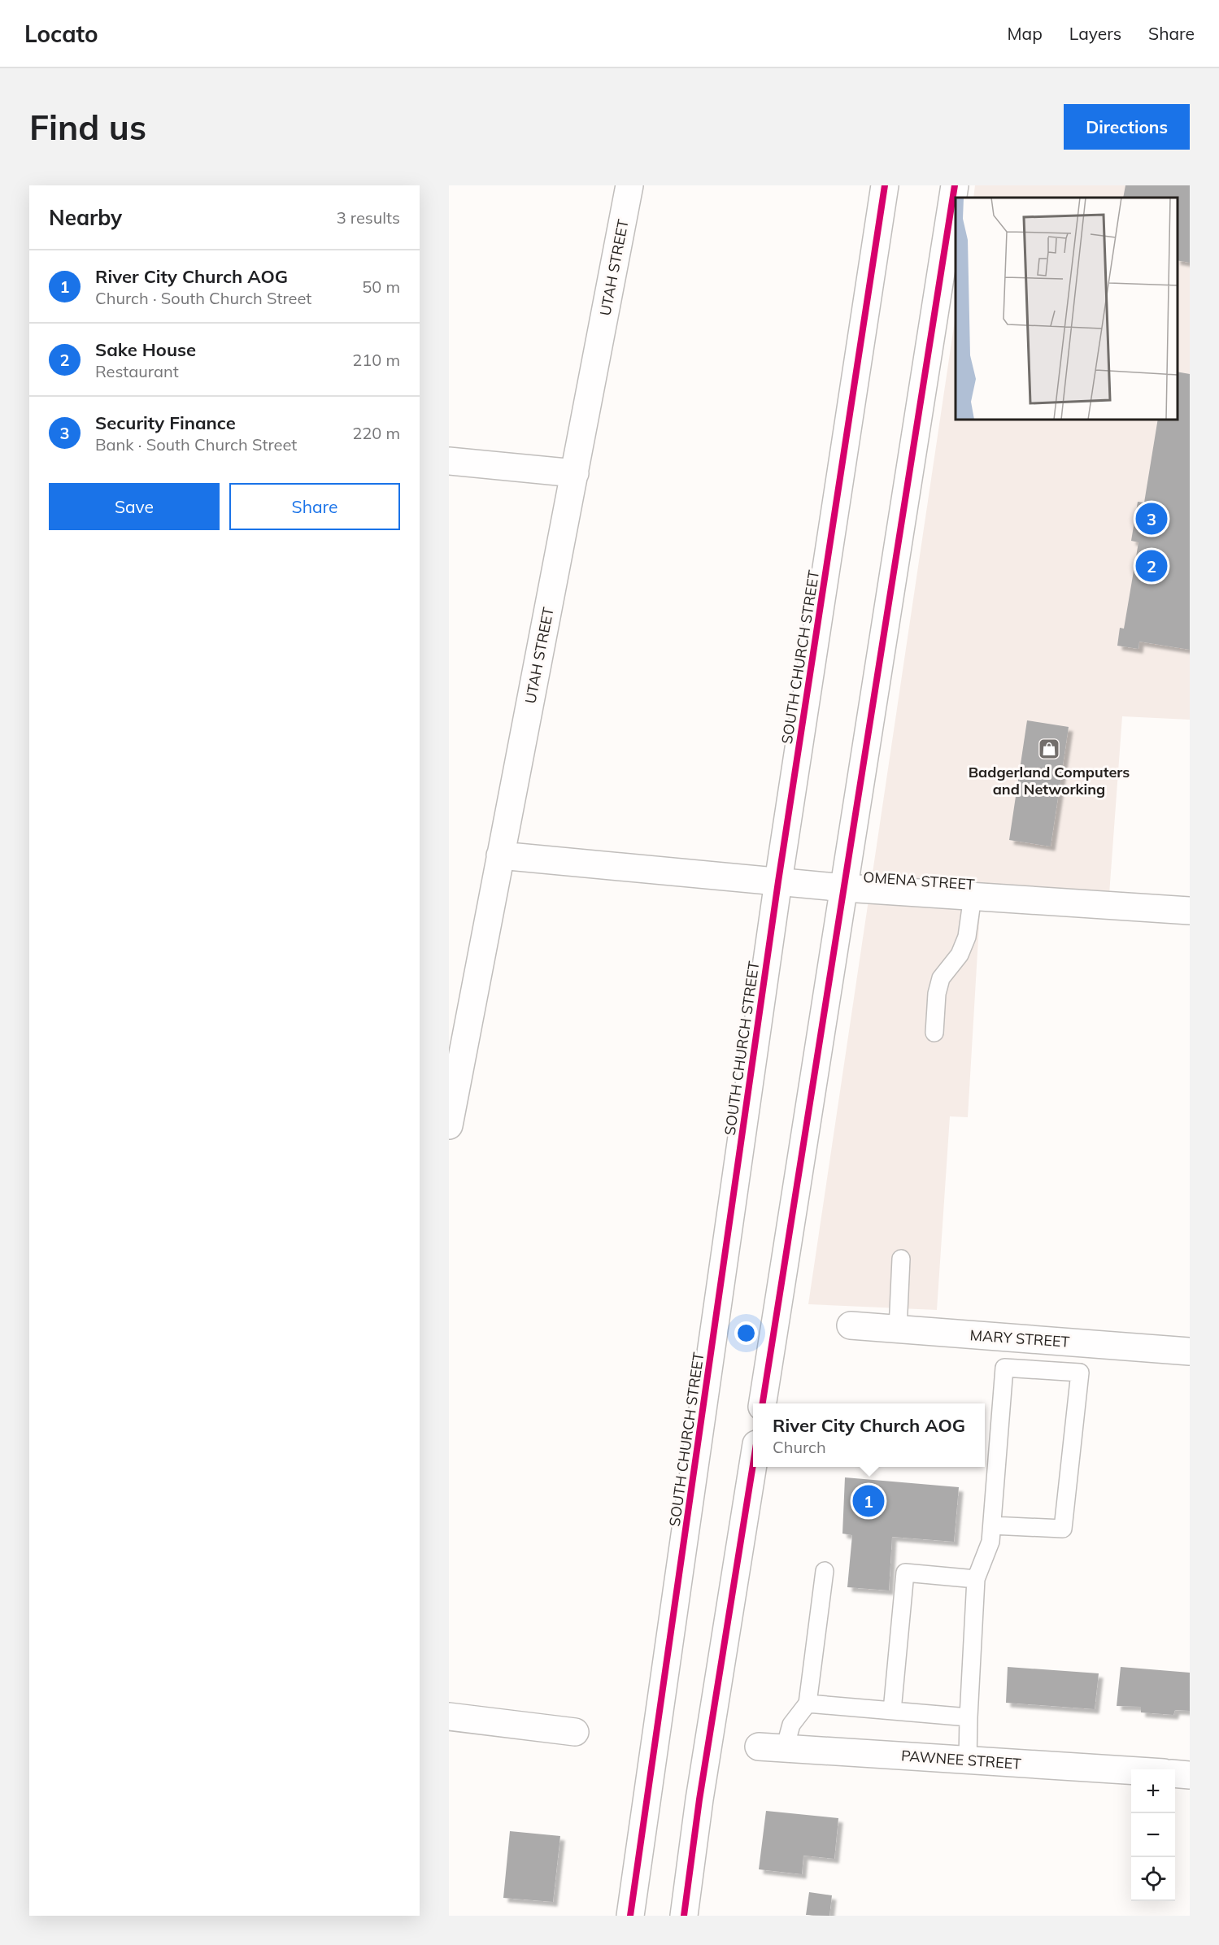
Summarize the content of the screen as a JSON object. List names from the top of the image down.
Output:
{
  "streets": {
    "main road": [
      "UTAH STREET",
      "SOUTH CHURCH STREET",
      "OMENA STREET",
      "MARY STREET",
      "PAWNEE STREET"
    ]
  },
  "crossings": [
    ["UTAH STREET", "OMENA STREET"],
    ["SOUTH CHURCH STREET", "OMENA STREET"]
  ],
  "places": {
    "shop": ["Badgerland Computers and Networking"]
  },
  "page": {
    "header": "Locato",
    "nav": ["Map", "Layers", "Share"],
    "buttons": [
      "Directions",
      ["Save", "Share"]
    ],
    "title": "Find us",
    "heading": ["Nearby", "3 results"],
    "list": [
      {
        "mark": "1",
        "name": "River City Church AOG",
        "note": "Church · South Church Street",
        "value": "50 m"
      },
      {
        "mark": "2",
        "name": "Sake House",
        "note": "Restaurant",
        "value": "210 m"
      },
      {
        "mark": "3",
        "name": "Security Finance",
        "note": "Bank · South Church Street",
        "value": "220 m"
      }
    ],
    "pins": ["3", "2", "1"],
    "popup": ["River City Church AOG", "Church"],
    "map_buttons": ["+", "−"]
  }
}
